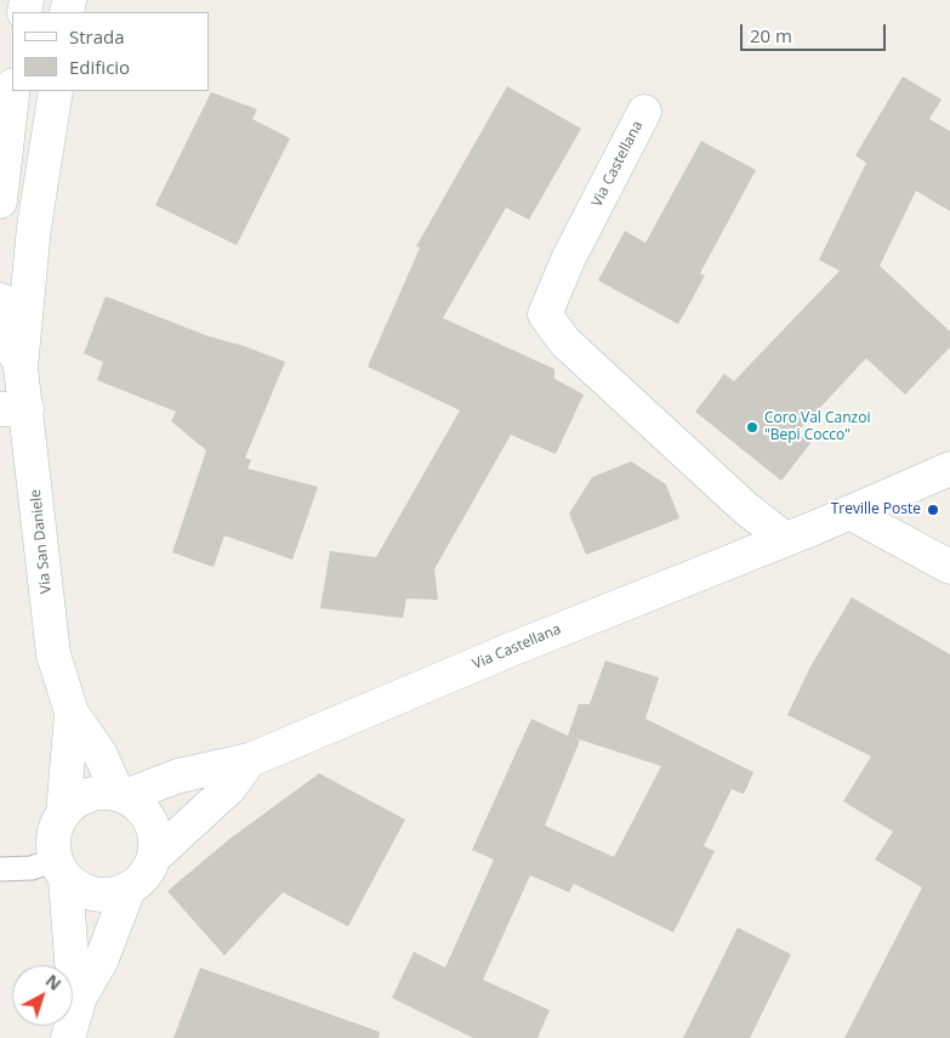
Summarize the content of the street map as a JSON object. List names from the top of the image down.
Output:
{
  "streets": {
    "street": ["Via Castellana", "Via San Daniele"]
  },
  "crossings": [
    ["Via Castellana", "Via San Daniele"]
  ],
  "places": ["Coro Val Canzoi \"Bepi Cocco\"", "Treville Poste"],
  "legend": ["Strada", "Edificio"],
  "scale_bar": "20 m",
  "north": "top right"
}
